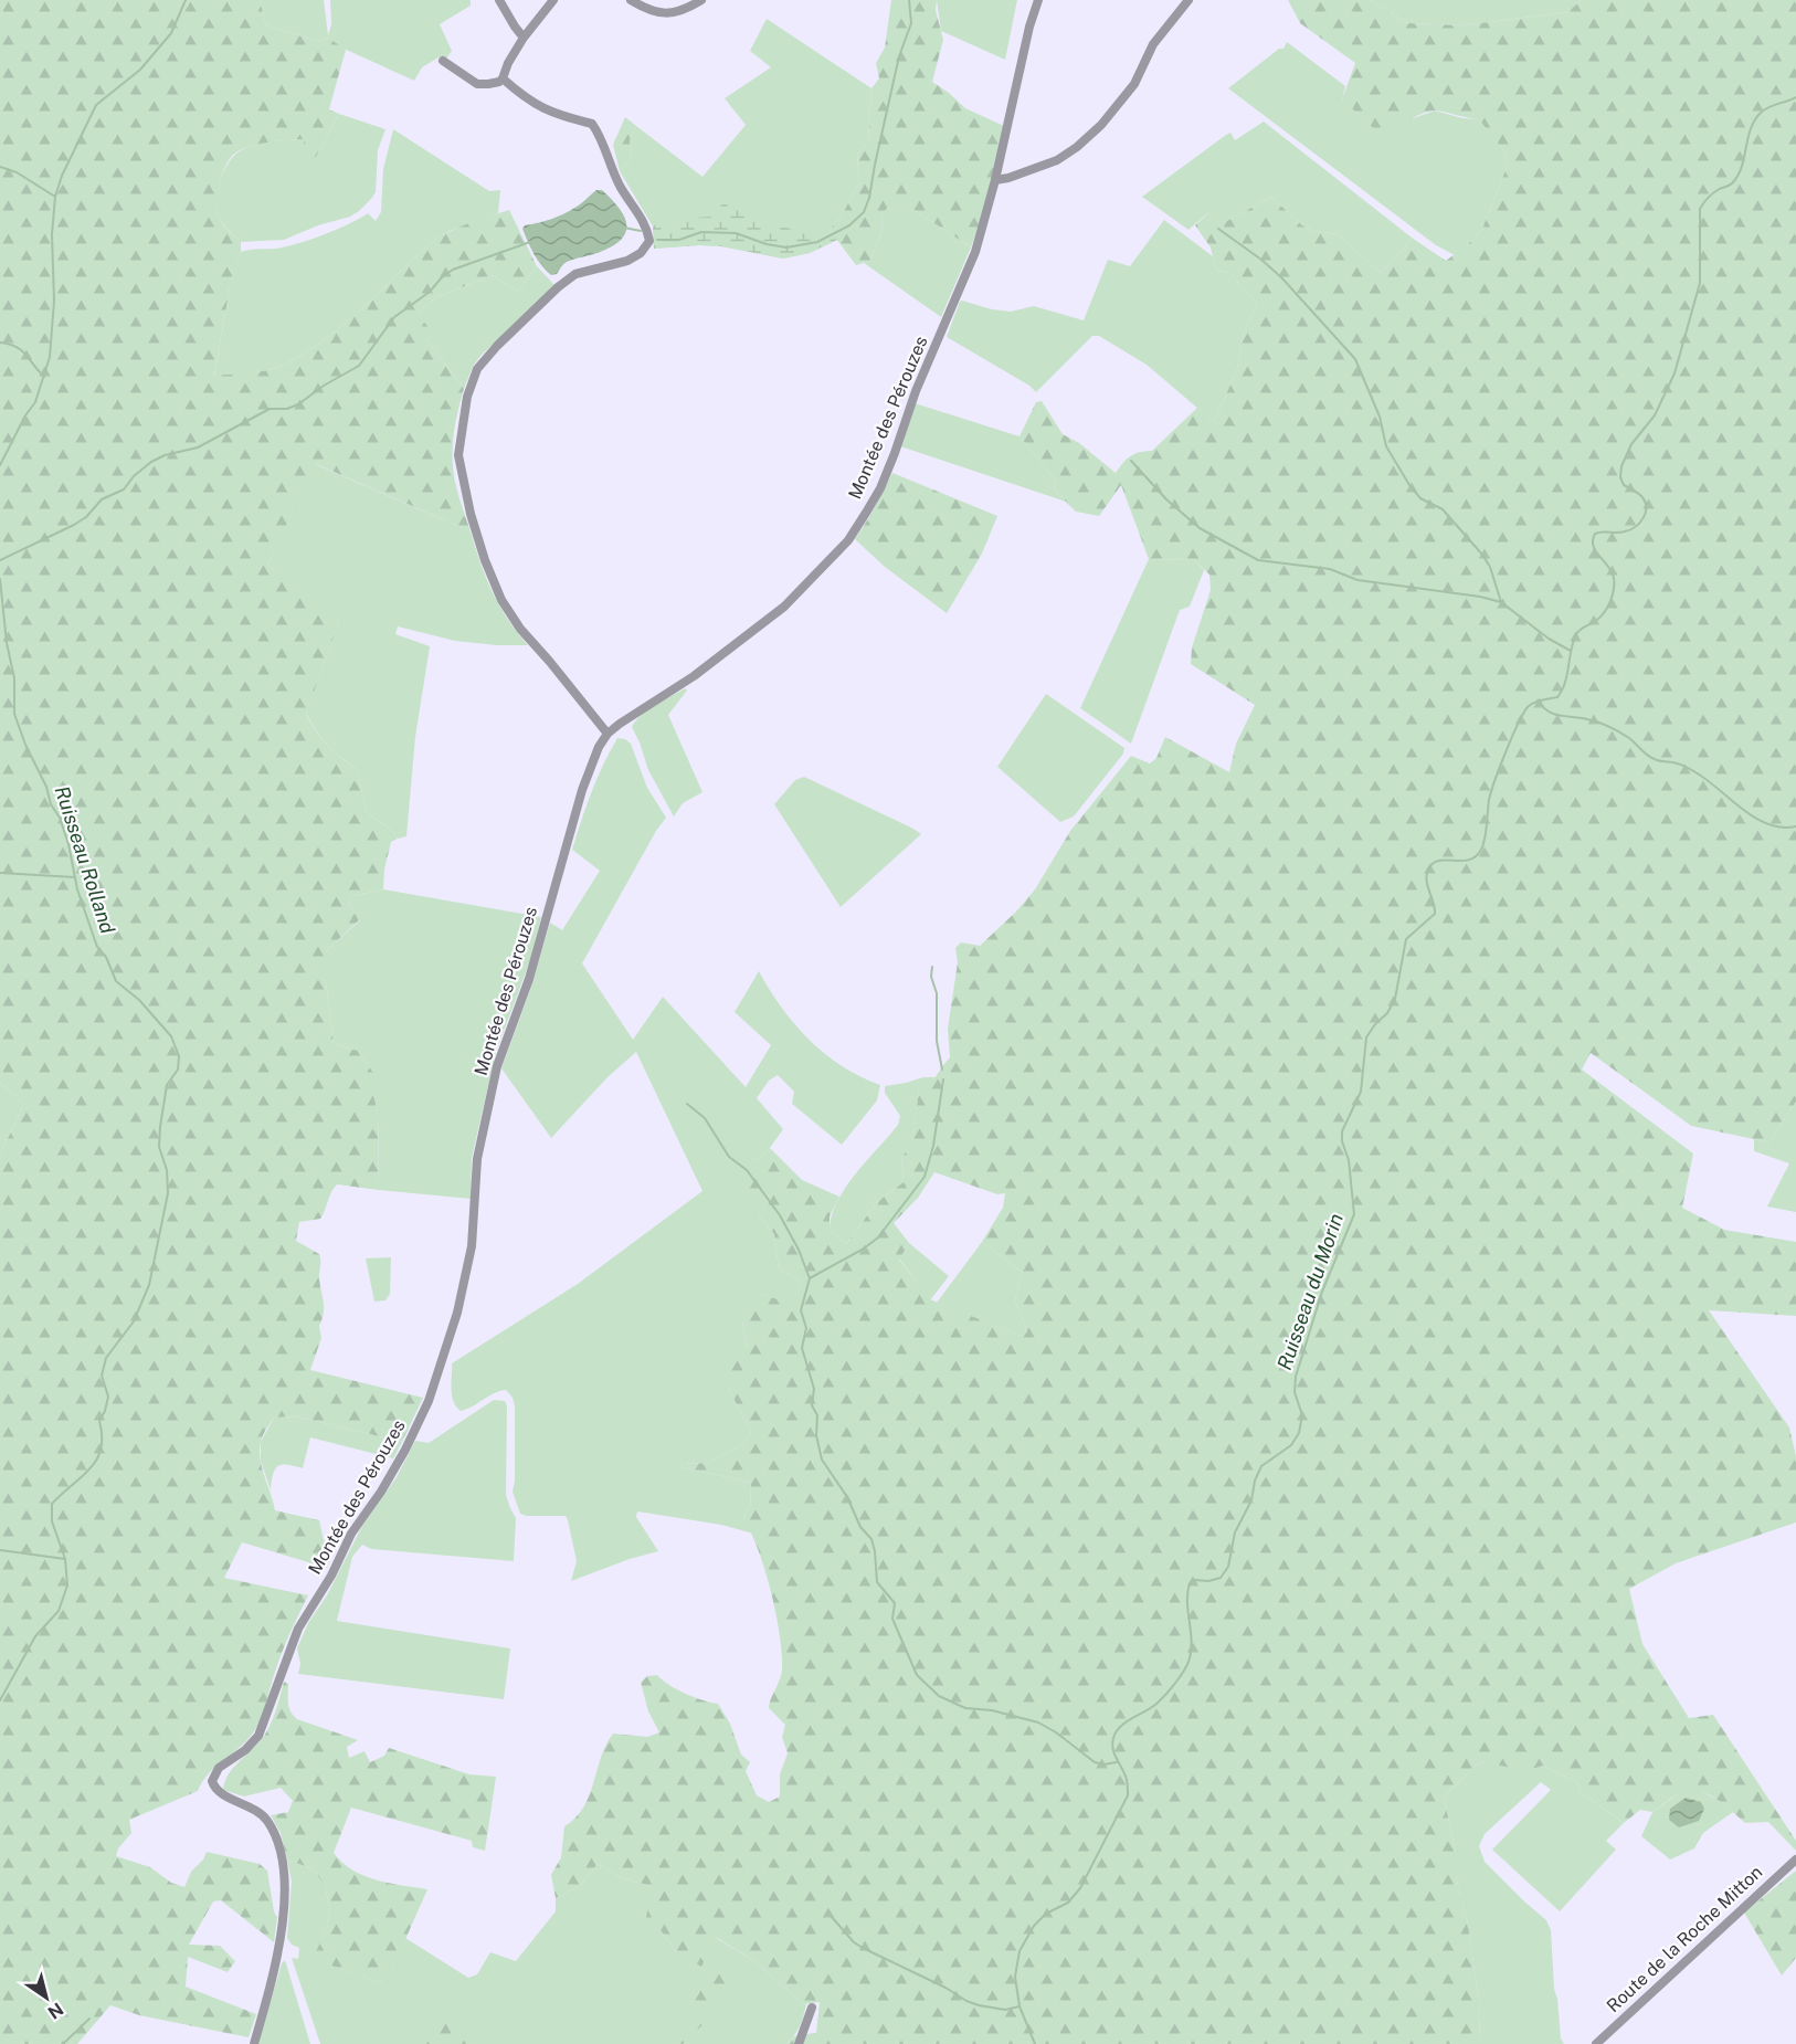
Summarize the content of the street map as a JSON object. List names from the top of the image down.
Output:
{
  "streets": {
    "street": ["Montée des Pérouzes", "Route de la Roche Mitton"]
  },
  "water": ["Ruisseau Rolland", "Ruisseau du Morin"],
  "north": "bottom right"
}
